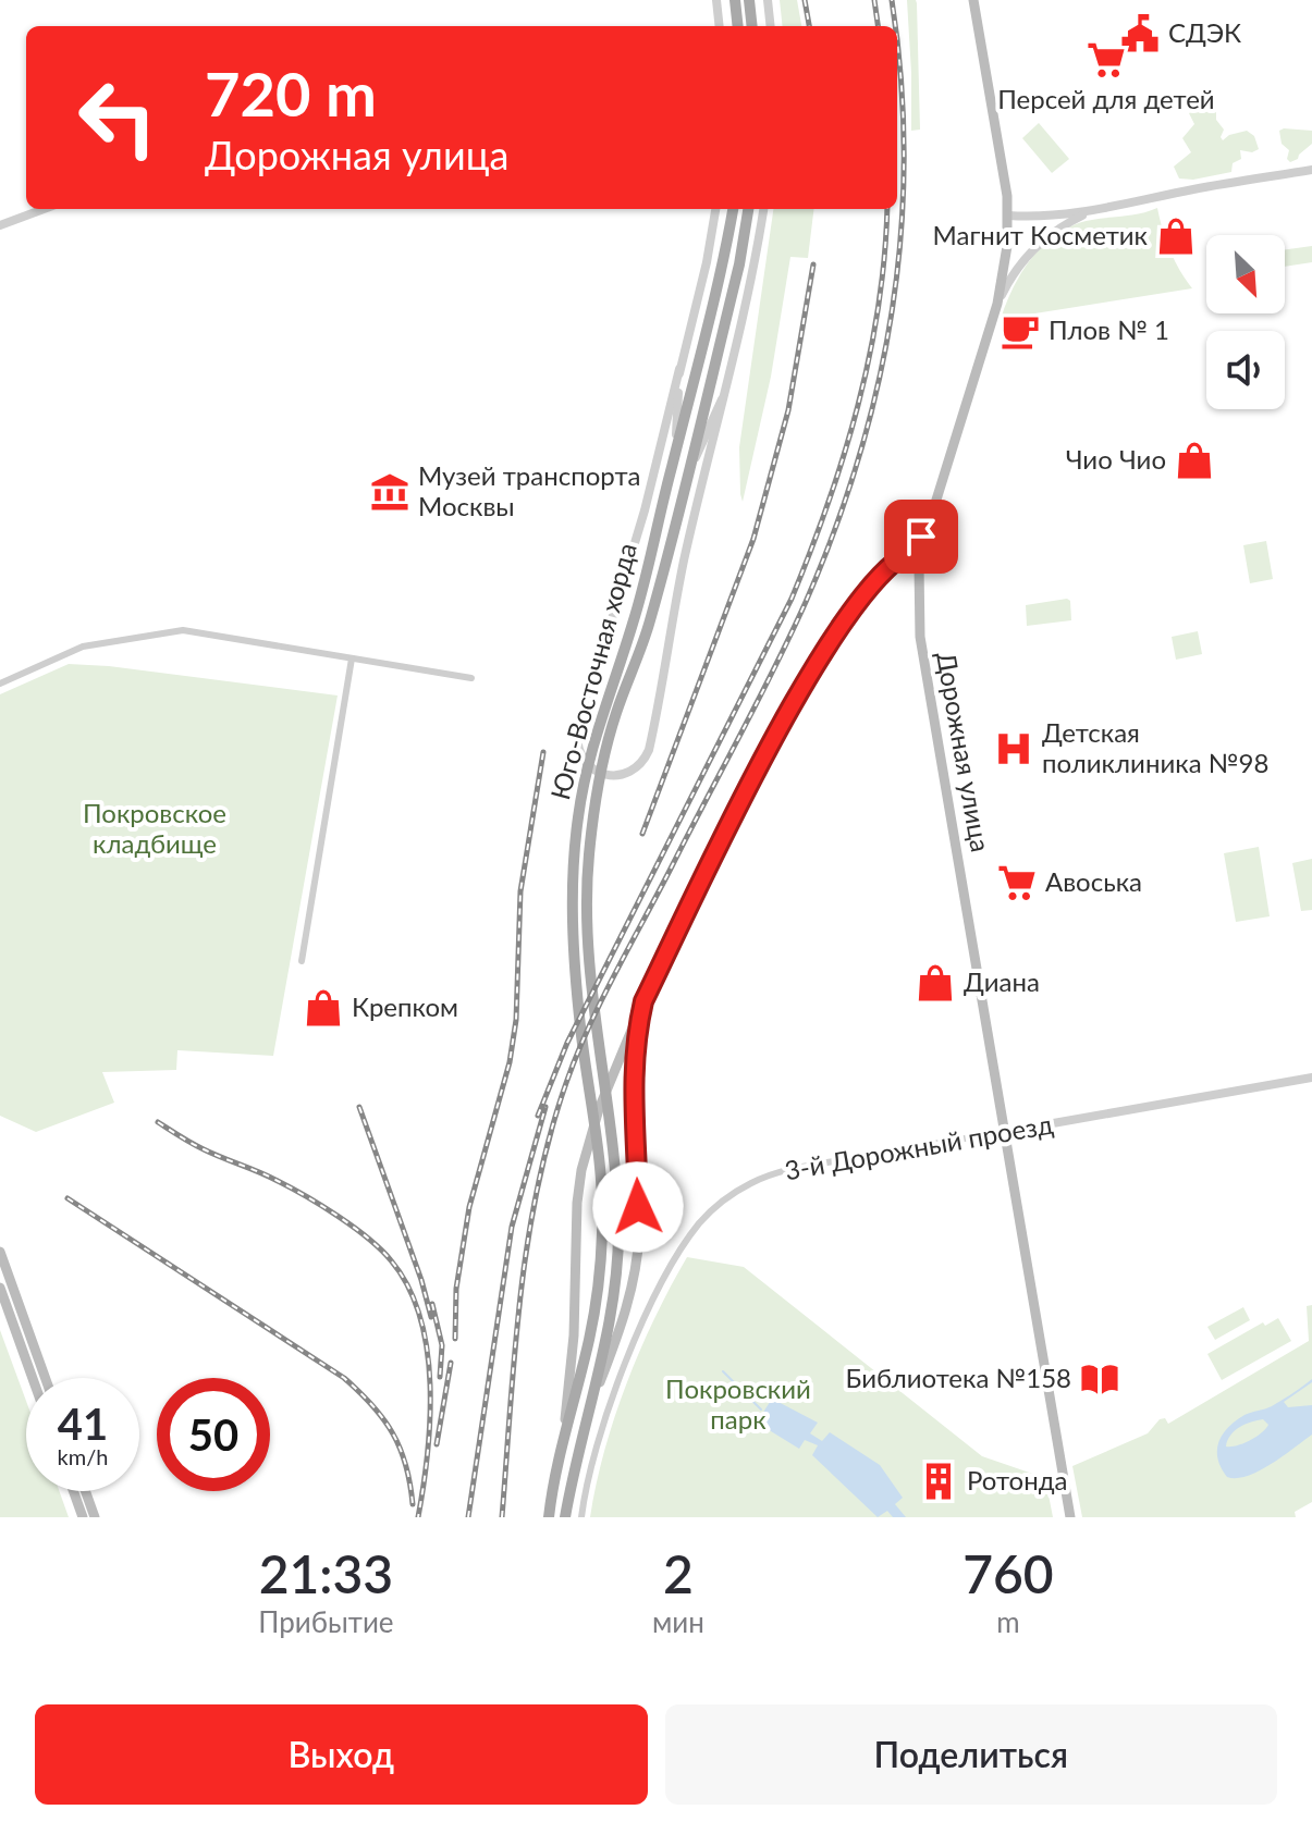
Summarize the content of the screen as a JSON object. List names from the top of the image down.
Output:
{
  "streets": {
    "main road": ["Юго-Восточная хорда", "Дорожная улица"],
    "street": ["3-й Дорожный проезд"]
  },
  "crossings": [
    ["Дорожная улица", "3-й Дорожный проезд"]
  ],
  "parks": ["Покровское кладбище", "Покровский парк"],
  "places": {
    "public building": ["СДЭК"],
    "supermarket": ["Персей для детей", "Авоська"],
    "shop": [
      "Магнит Косметик",
      "Чио Чио",
      "Диана",
      "Крепком"
    ],
    "cafe": ["Плов № 1"],
    "museum": ["Музей транспорта Москвы"],
    "hospital": ["Детская поликлиника №98"],
    "library": ["Библиотека №158"],
    "building": ["Ротонда"]
  },
  "north": "bottom right",
  "page": {
    "turn": ["720 m", "Дорожная улица"],
    "speed": "41 km/h",
    "limit": "50",
    "eta": [
      "21:33",
      "Прибытие",
      "2",
      "мин",
      "760",
      "m"
    ],
    "buttons": ["Выход", "Поделиться"]
  }
}
